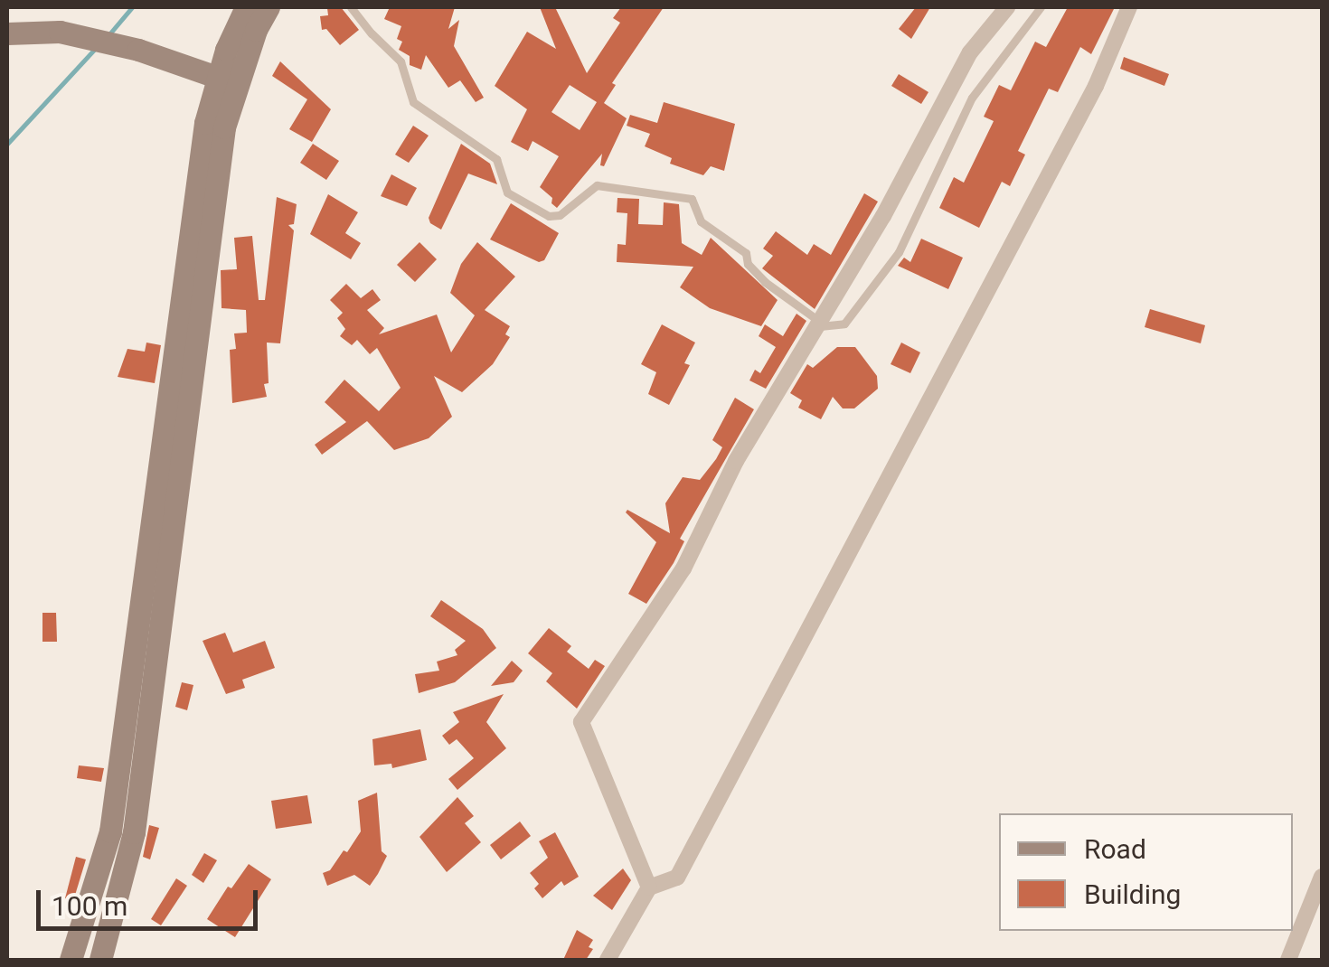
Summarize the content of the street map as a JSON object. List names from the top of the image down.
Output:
{
  "legend": ["Road", "Building"],
  "scale_bar": "100 m"
}
